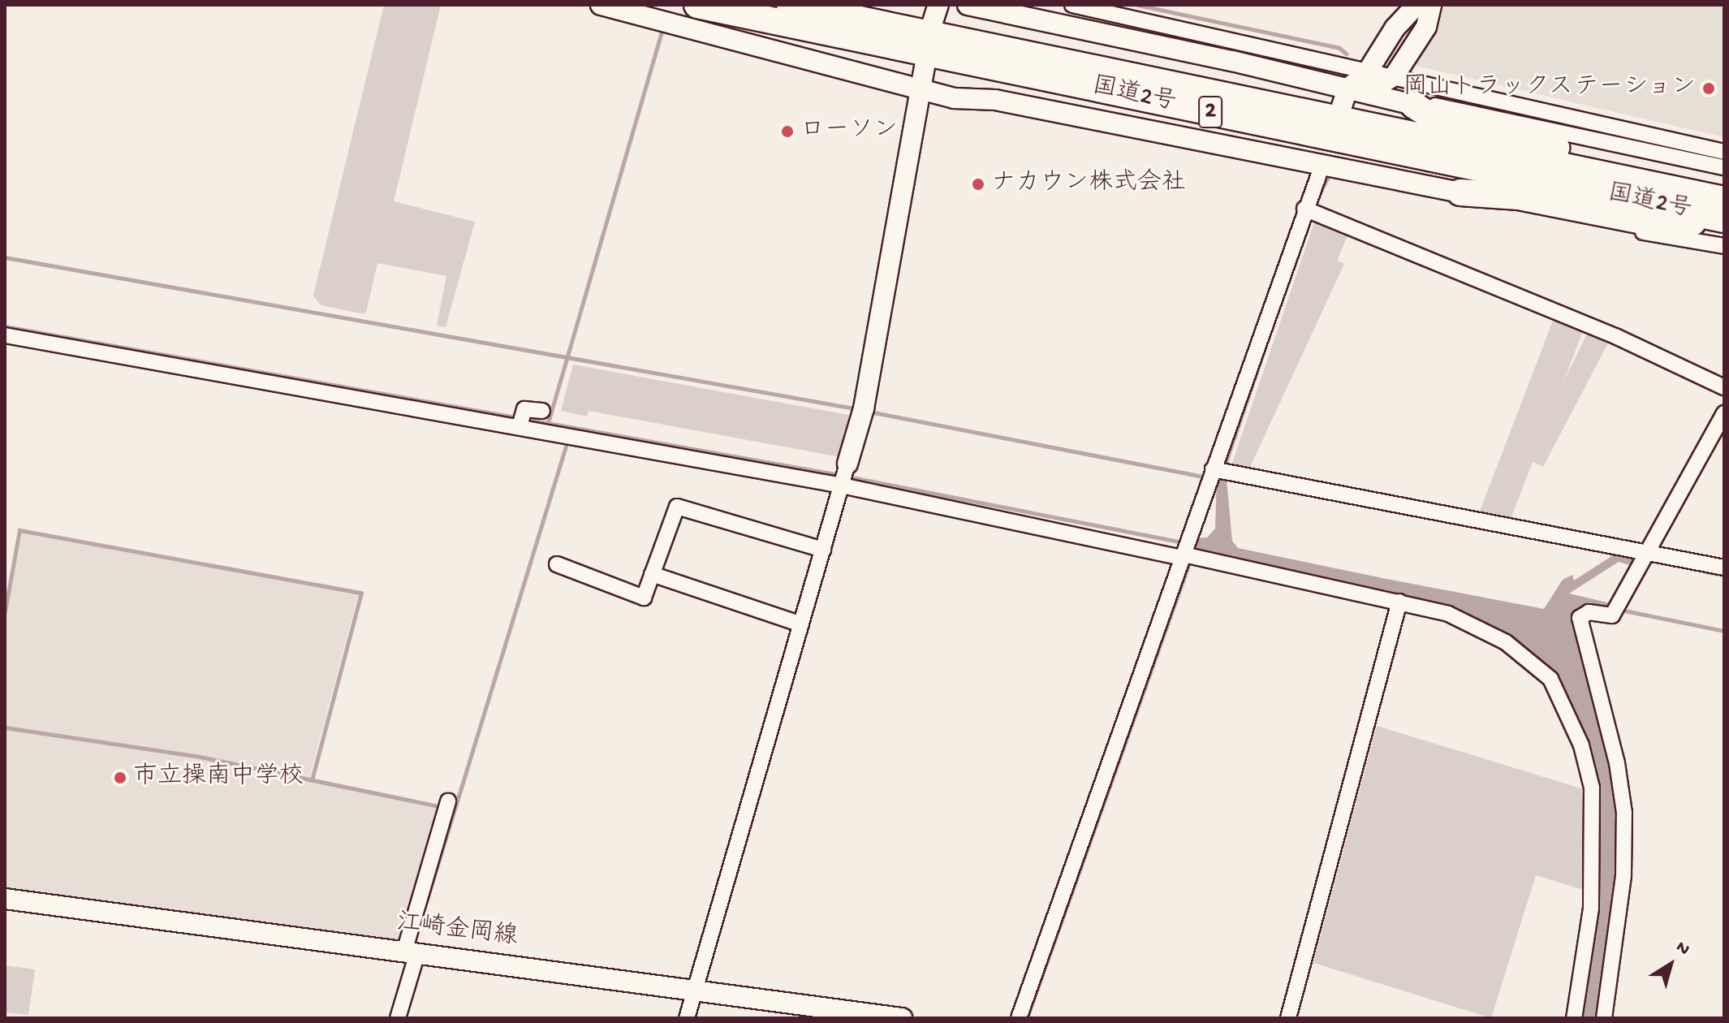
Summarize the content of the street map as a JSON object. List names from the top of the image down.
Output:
{
  "streets": {
    "highway": ["国道2号", "2"],
    "street": ["江崎金岡線"]
  },
  "places": [
    "岡山トラックステーション",
    "ローソン",
    "ナカウン株式会社",
    "市立操南中学校"
  ],
  "north": "top right"
}
